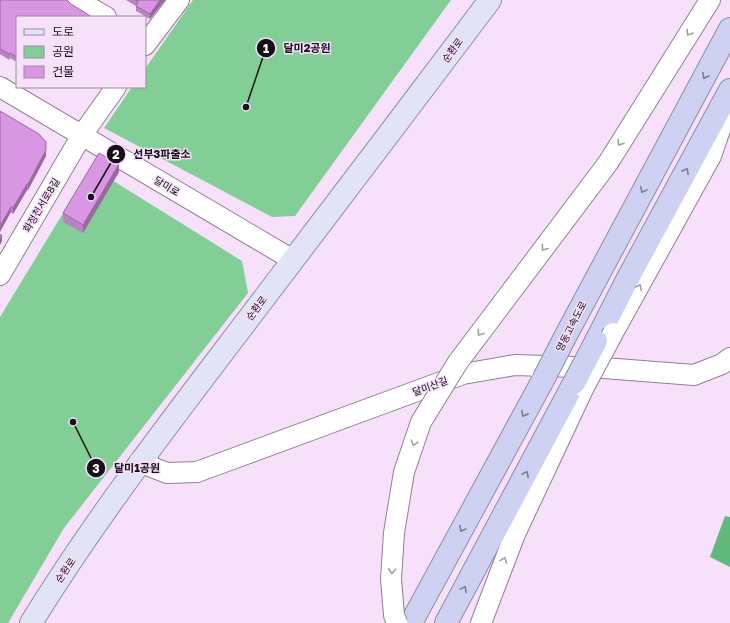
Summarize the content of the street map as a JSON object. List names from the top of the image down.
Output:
{
  "streets": {
    "highway": ["영동고속도로"],
    "main road": ["순환로"],
    "street": ["달미로", "화정천서로8길", "달미산길"]
  },
  "crossings": [
    ["순환로", "달미로"],
    ["순환로", "달미산길"],
    ["달미로", "화정천서로8길"]
  ],
  "places": ["달미2공원", "선부3파출소", "달미1공원"],
  "legend": ["도로", "공원", "건물"]
}
